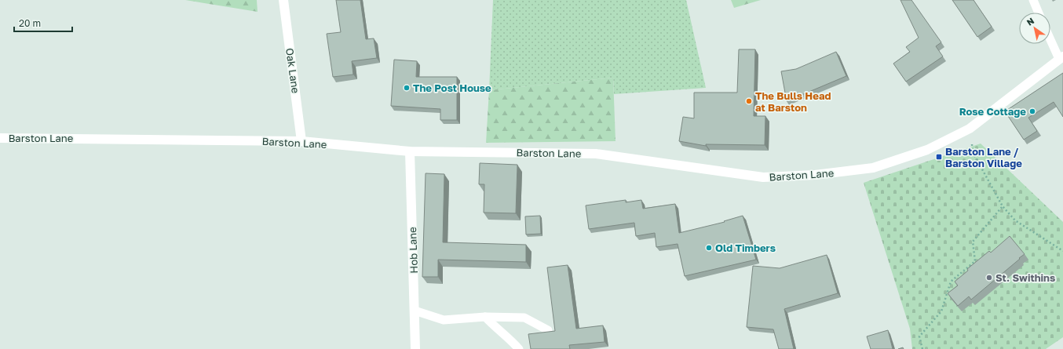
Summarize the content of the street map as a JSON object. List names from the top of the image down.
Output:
{
  "streets": {
    "street": ["Oak Lane", "Barston Lane", "Hob Lane"]
  },
  "crossings": [
    ["Oak Lane", "Barston Lane"],
    ["Barston Lane", "Hob Lane"]
  ],
  "places": {
    "other": [
      "The Post House",
      "The Bulls Head at Barston",
      "Rose Cottage",
      "Old Timbers",
      "St. Swithins"
    ],
    "transit": ["Barston Lane / Barston Village"]
  },
  "scale_bar": "20 m",
  "north": "top left"
}
